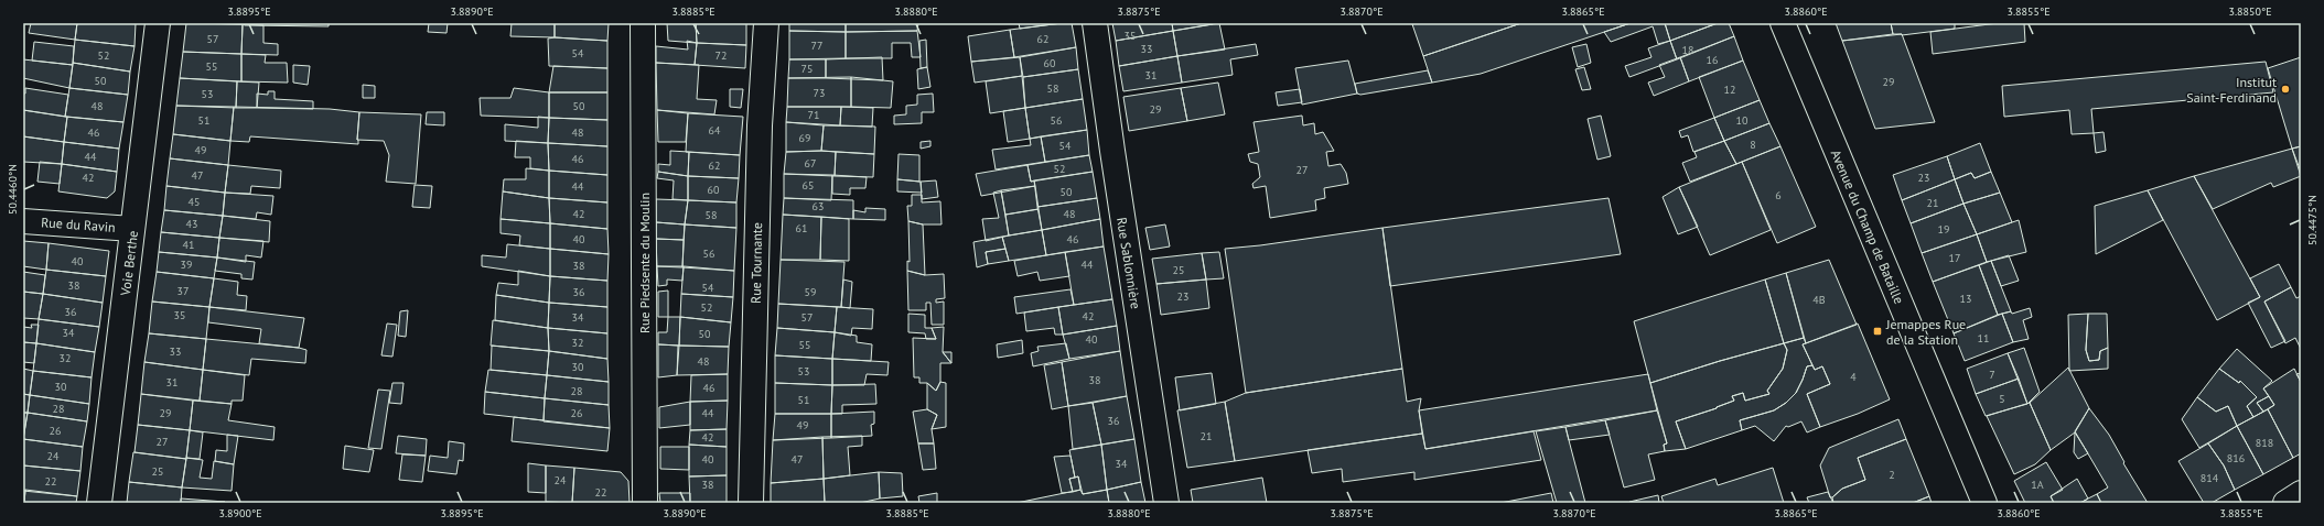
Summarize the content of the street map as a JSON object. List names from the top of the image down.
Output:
{
  "streets": {
    "street": [
      "Rue du Ravin",
      "Avenue du Champ de Bataille",
      "Voie Berthe",
      "Rue Piedsente du Moulin",
      "Rue Tournante",
      "Rue Sablonnière"
    ]
  },
  "crossings": [
    ["Rue du Ravin", "Voie Berthe"]
  ],
  "places": {
    "other": ["Institut Saint-Ferdinand"],
    "transit": ["Jemappes Rue de la Station"]
  },
  "house_numbers": [
    "35",
    "57",
    "62",
    "77",
    "33",
    "18",
    "54",
    "52",
    "72",
    "16",
    "60",
    "55",
    "75",
    "31",
    "50",
    "29",
    "58",
    "12",
    "73",
    "53",
    "48",
    "50",
    "29",
    "71",
    "51",
    "56",
    "10",
    "64",
    "46",
    "48",
    "69",
    "8",
    "54",
    "49",
    "44",
    "46",
    "67",
    "62",
    "52",
    "27",
    "47",
    "42",
    "23",
    "65",
    "44",
    "60",
    "50",
    "6",
    "45",
    "21",
    "63",
    "42",
    "48",
    "58",
    "43",
    "61",
    "19",
    "40",
    "46",
    "41",
    "56",
    "17",
    "40",
    "39",
    "44",
    "38",
    "25",
    "38",
    "54",
    "37",
    "36",
    "59",
    "23",
    "13",
    "4B",
    "52",
    "36",
    "35",
    "42",
    "34",
    "57",
    "34",
    "50",
    "11",
    "40",
    "32",
    "55",
    "33",
    "32",
    "48",
    "30",
    "53",
    "7",
    "4",
    "38",
    "31",
    "30",
    "46",
    "28",
    "5",
    "51",
    "28",
    "29",
    "26",
    "44",
    "36",
    "49",
    "26",
    "21",
    "42",
    "27",
    "818",
    "24",
    "816",
    "40",
    "47",
    "34",
    "25",
    "2",
    "814",
    "24",
    "22",
    "38",
    "1A",
    "22"
  ],
  "coordinates": [
    "3.8895°E",
    "3.8890°E",
    "3.8885°E",
    "3.8880°E",
    "3.8875°E",
    "3.8870°E",
    "3.8865°E",
    "3.8860°E",
    "3.8855°E",
    "3.8850°E",
    "50.4460°N",
    "50.4475°N",
    "3.8900°E"
  ]
}
